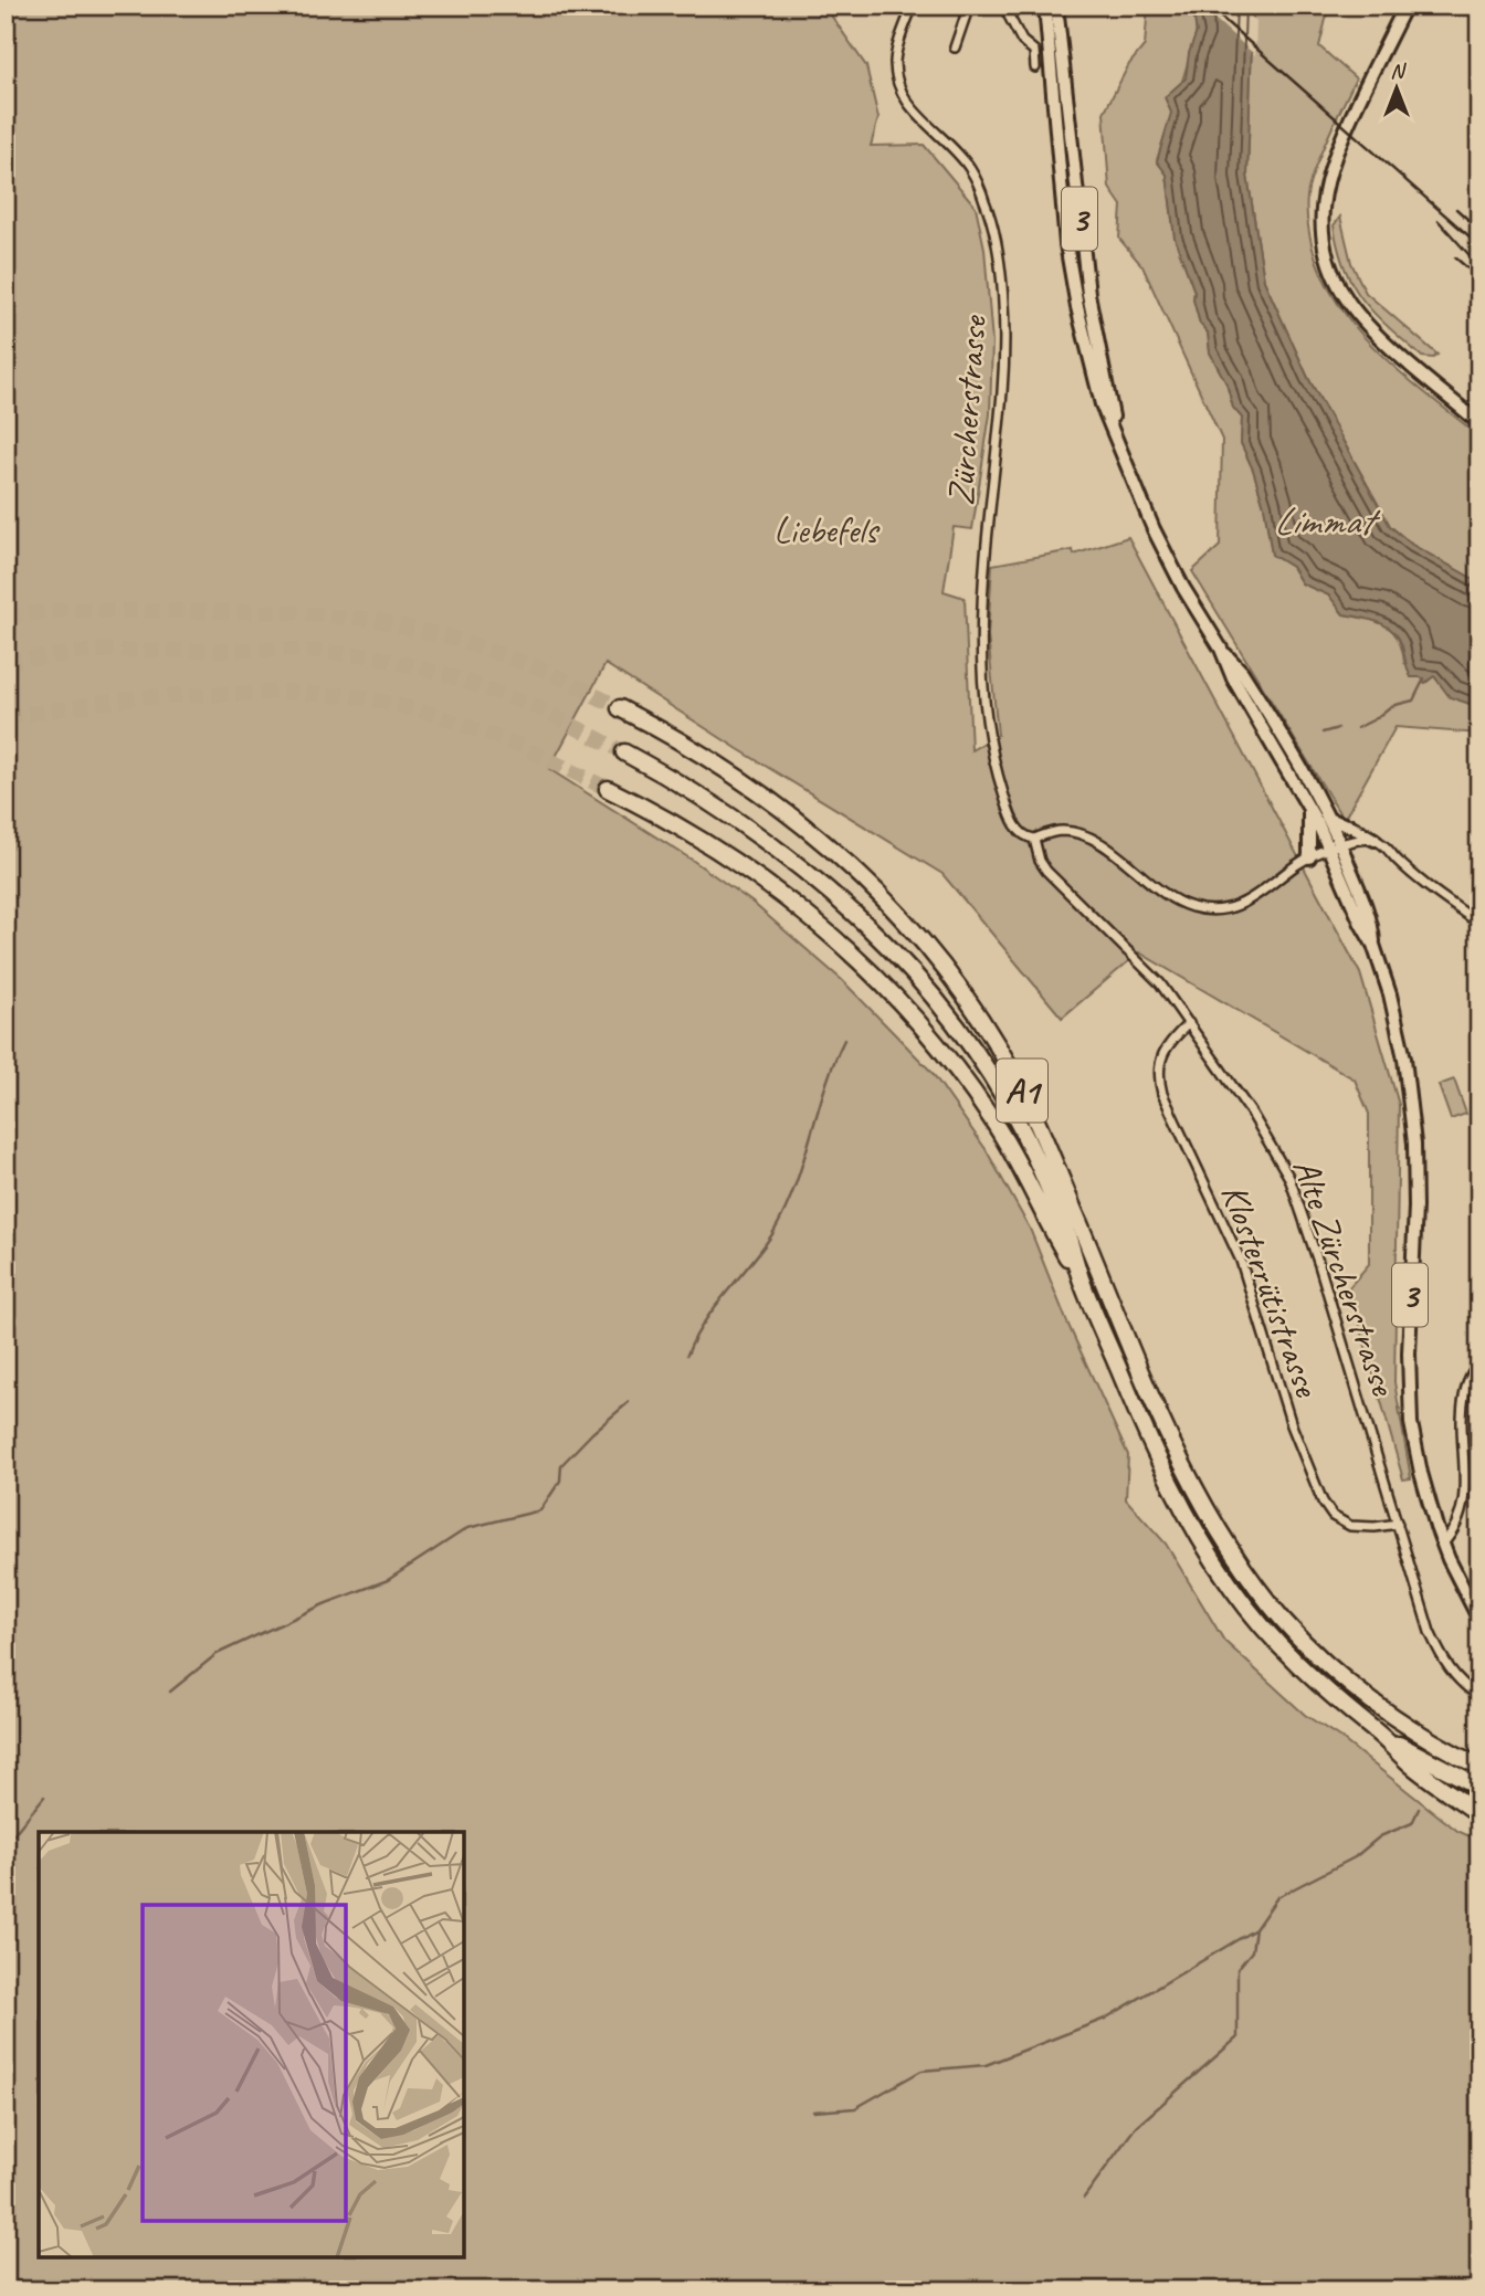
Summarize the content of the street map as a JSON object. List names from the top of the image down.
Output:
{
  "streets": {
    "highway": ["A1"],
    "main road": ["3"],
    "street": ["Zürcherstrasse", "Alte Zürcherstrasse", "Klosterrütistrasse"]
  },
  "crossings": [
    ["Zürcherstrasse", "Alte Zürcherstrasse"],
    ["Alte Zürcherstrasse", "Klosterrütistrasse"]
  ],
  "water": ["Limmat"],
  "parks": ["Liebefels"],
  "north": "top"
}
